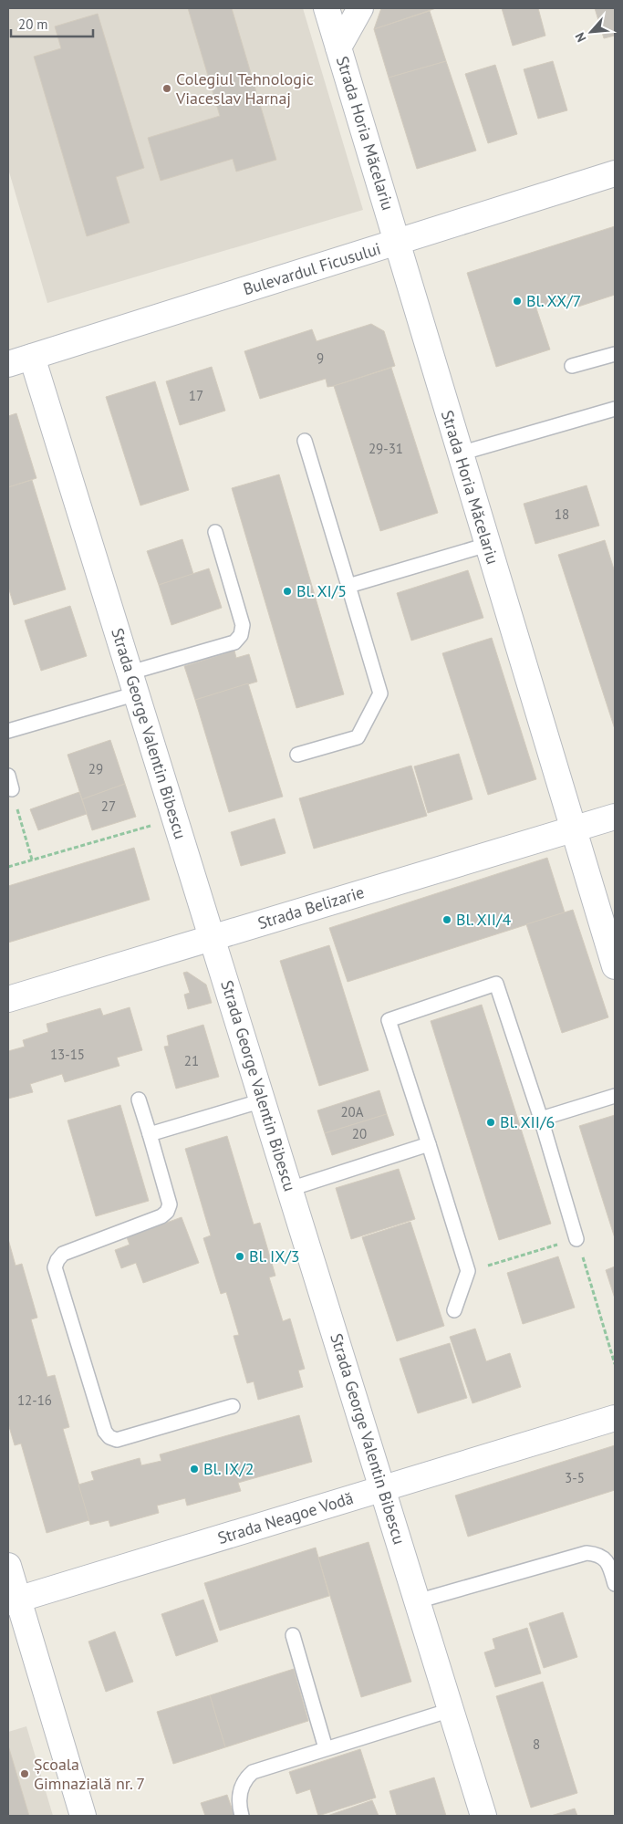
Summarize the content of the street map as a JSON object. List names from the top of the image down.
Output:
{
  "streets": {
    "street": [
      "Strada Horia Măcelariu",
      "Bulevardul Ficusului",
      "Strada George Valentin Bibescu",
      "Strada Belizarie",
      "Strada Neagoe Vodă"
    ]
  },
  "crossings": [
    ["Strada Horia Măcelariu", "Bulevardul Ficusului"],
    ["Strada Horia Măcelariu", "Strada Belizarie"],
    ["Bulevardul Ficusului", "Strada George Valentin Bibescu"],
    ["Strada George Valentin Bibescu", "Strada Belizarie"],
    ["Strada George Valentin Bibescu", "Strada Neagoe Vodă"]
  ],
  "places": [
    "Colegiul Tehnologic Viaceslav Harnaj",
    "Bl. XX/7",
    "Bl. XI/5",
    "Bl. XII/4",
    "Bl. XII/6",
    "Bl. IX/3",
    "Bl. IX/2",
    "Școala Gimnazială nr. 7"
  ],
  "house_numbers": [
    "9",
    "17",
    "29-31",
    "18",
    "29",
    "27",
    "13-15",
    "21",
    "20A",
    "20",
    "12-16",
    "3-5",
    "8"
  ],
  "scale_bar": "20 m",
  "north": "bottom left"
}
